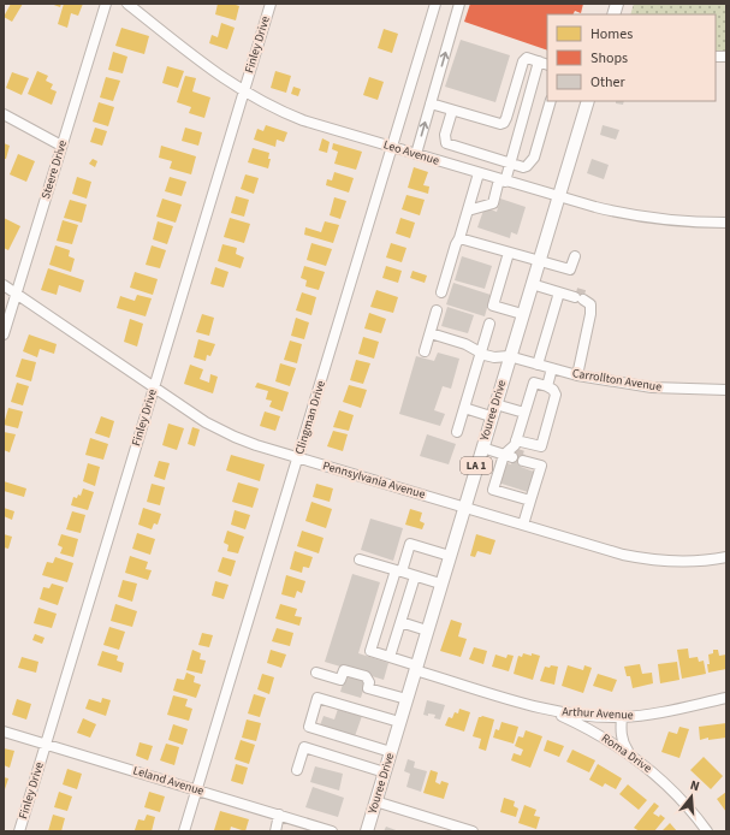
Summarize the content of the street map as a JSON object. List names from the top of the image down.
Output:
{
  "streets": {
    "main road": ["Youree Drive", "LA 1"],
    "street": [
      "Finley Drive",
      "Leo Avenue",
      "Steere Drive",
      "Carrollton Avenue",
      "Clingman Drive",
      "Pennsylvania Avenue",
      "Arthur Avenue",
      "Roma Drive",
      "Leland Avenue"
    ]
  },
  "crossings": [
    ["Finley Drive", "Leo Avenue"],
    ["Finley Drive", "Pennsylvania Avenue"],
    ["Finley Drive", "Leland Avenue"],
    ["Leo Avenue", "Youree Drive"],
    ["Leo Avenue", "Clingman Drive"],
    ["Steere Drive", "Pennsylvania Avenue"],
    ["Carrollton Avenue", "Youree Drive"],
    ["Youree Drive", "Pennsylvania Avenue"],
    ["Youree Drive", "Arthur Avenue"],
    ["Clingman Drive", "Pennsylvania Avenue"],
    ["Clingman Drive", "Leland Avenue"],
    ["Arthur Avenue", "Roma Drive"]
  ],
  "legend": ["Homes", "Shops", "Other"],
  "north": "top"
}
